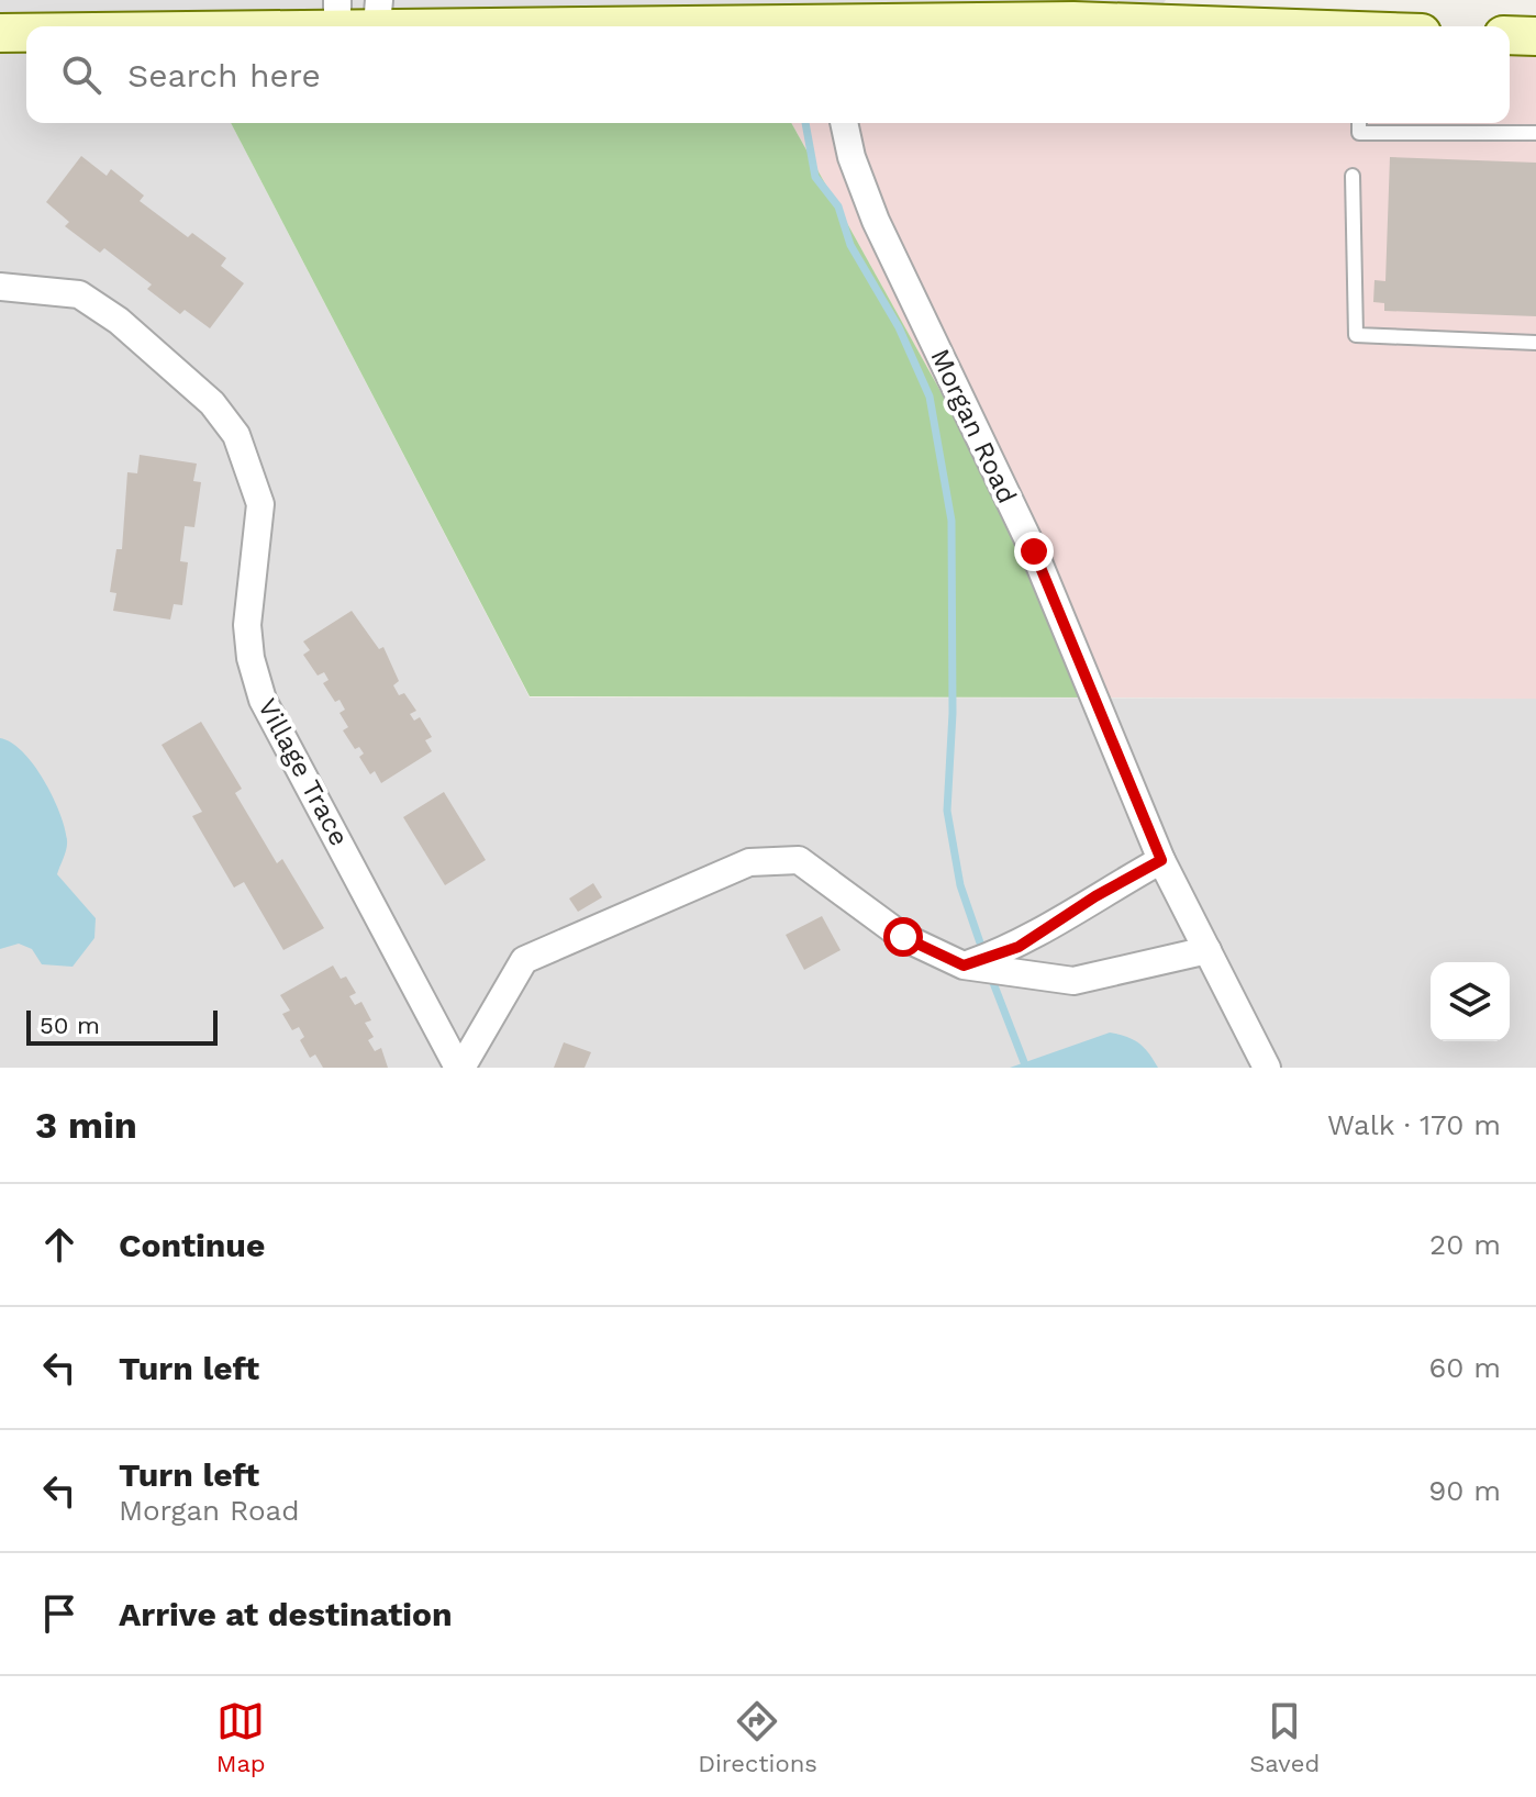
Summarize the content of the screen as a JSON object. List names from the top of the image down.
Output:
{
  "streets": {
    "street": ["Morgan Road", "Village Trace"]
  },
  "scale_bar": "50 m",
  "page": {
    "search": "Search here",
    "scale": "50 m",
    "heading": ["3 min", "Walk · 170 m"],
    "list": [
      ["Continue", "20 m"],
      ["Turn left", "60 m"],
      ["Turn left", "Morgan Road", "90 m"],
      "Arrive at destination"
    ],
    "nav": ["Map", "Directions", "Saved"]
  }
}
